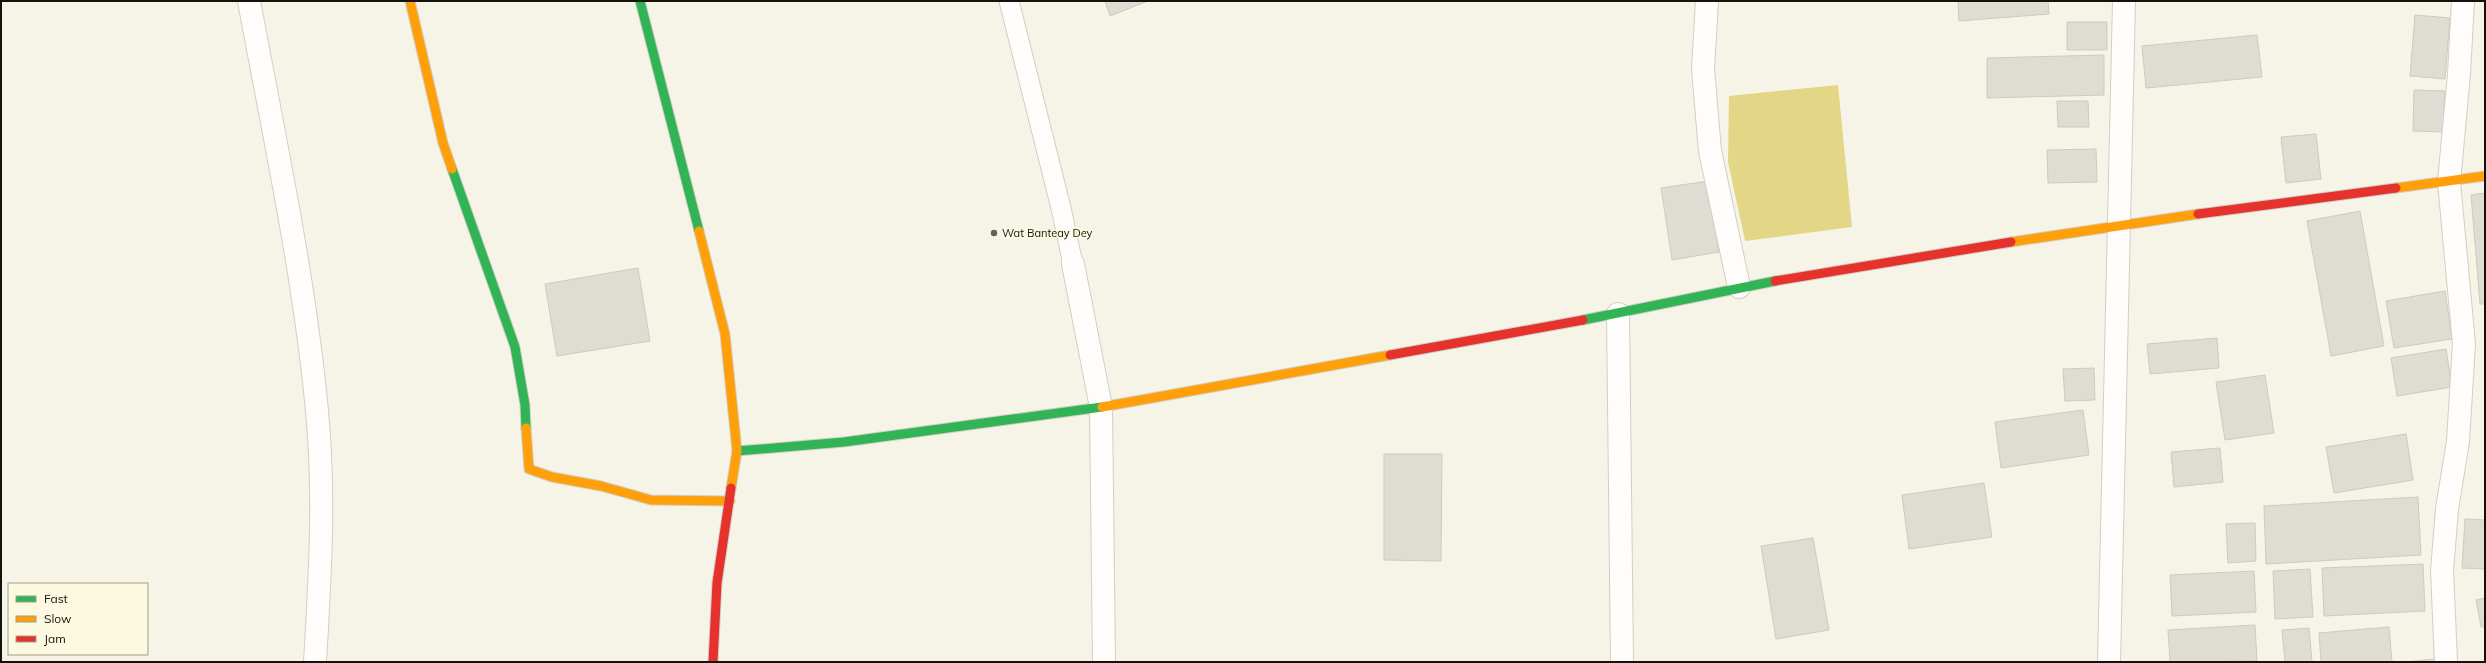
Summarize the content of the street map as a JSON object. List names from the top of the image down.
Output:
{
  "places": ["Wat Banteay Dey"],
  "legend": ["Fast", "Slow", "Jam"]
}
